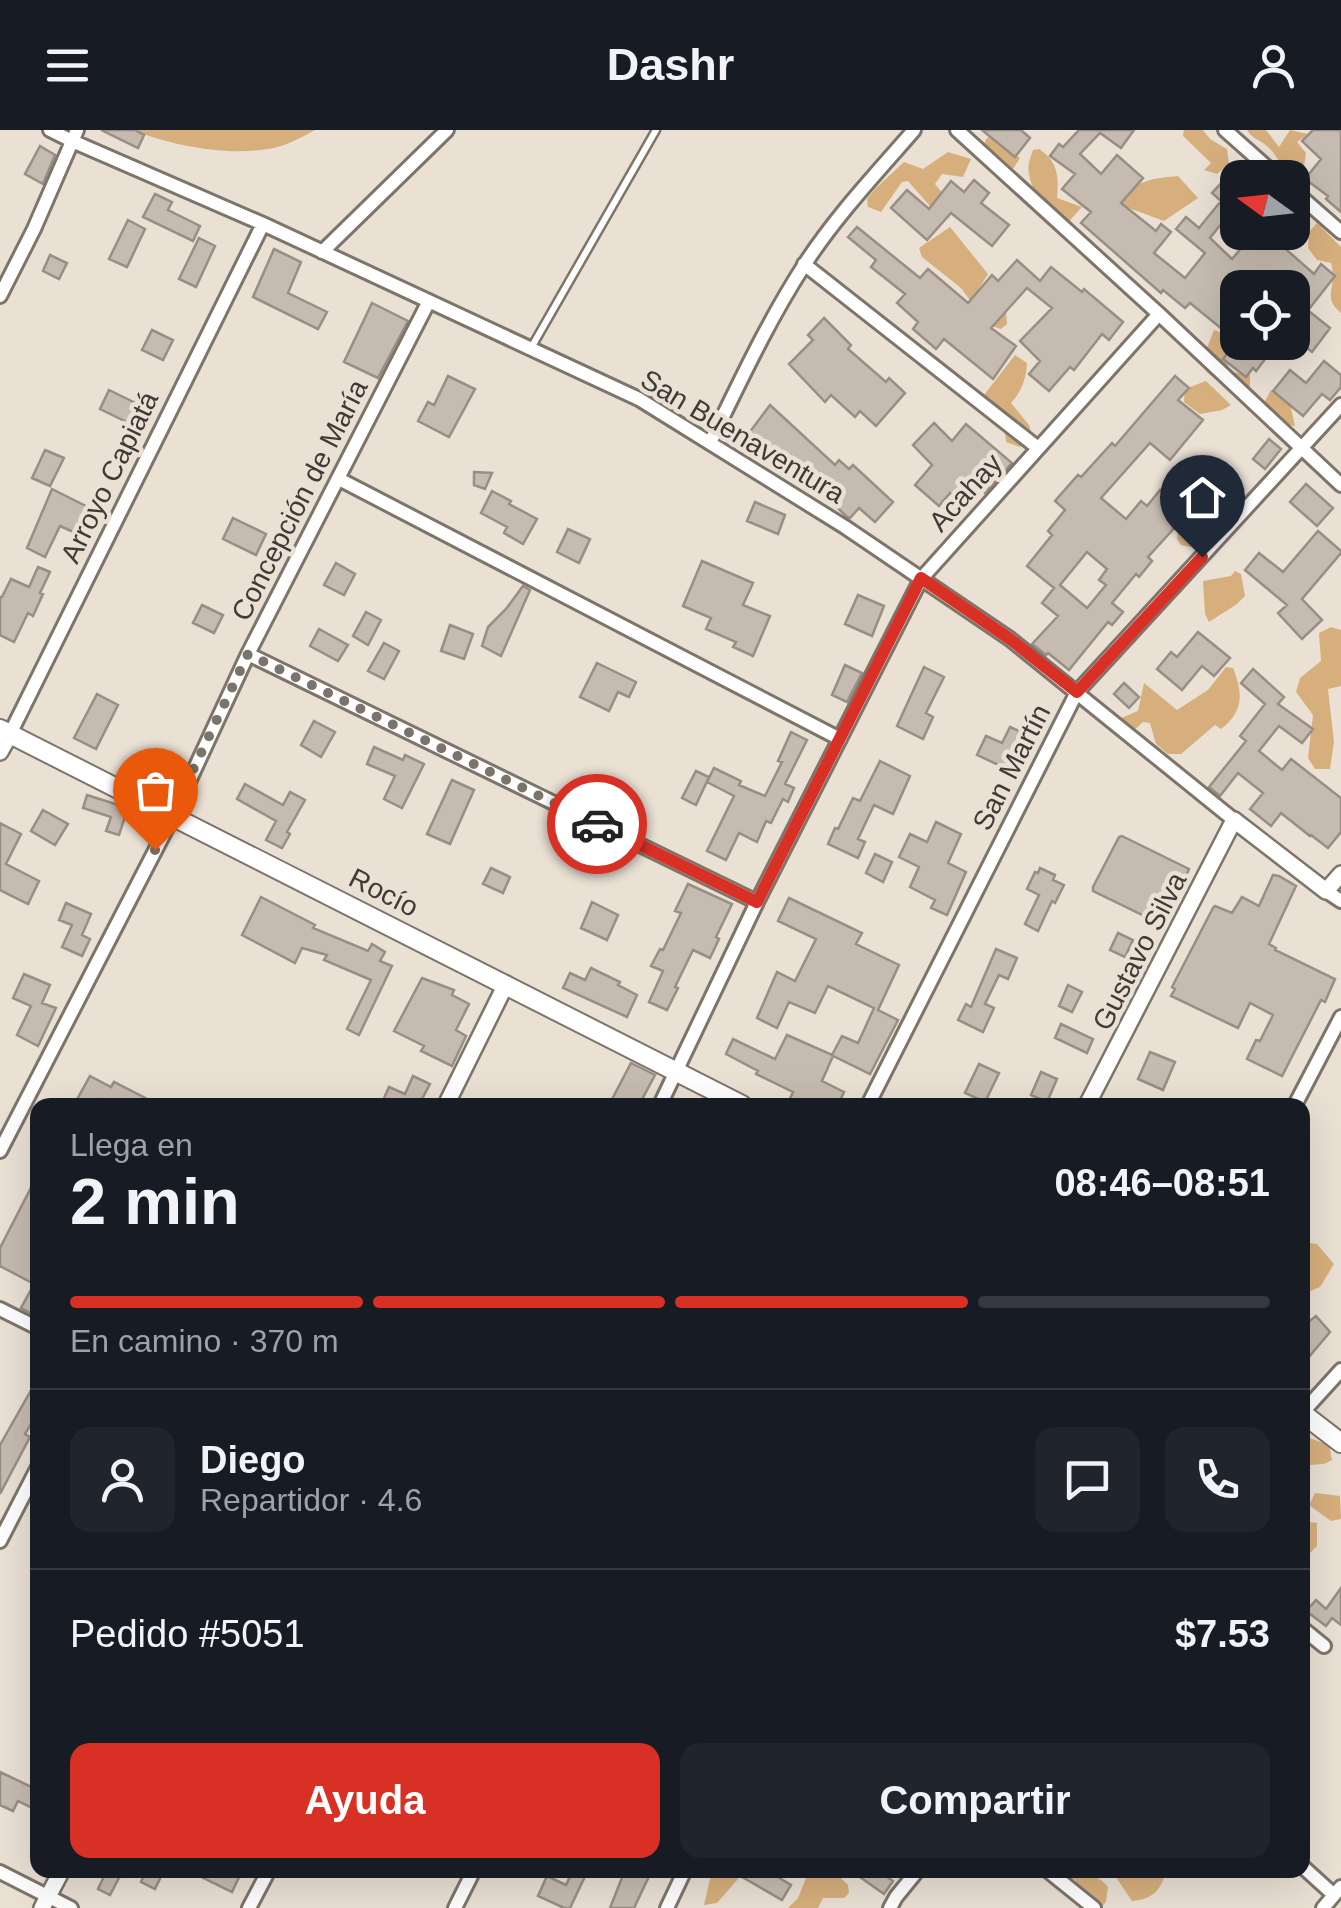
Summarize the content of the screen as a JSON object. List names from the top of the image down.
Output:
{
  "streets": {
    "main road": ["Rocío"],
    "street": [
      "San Buenaventura",
      "Arroyo Capiatá",
      "Acahay",
      "Concepción de María",
      "San Martín",
      "Gustavo Silva"
    ]
  },
  "crossings": [
    ["San Buenaventura", "Arroyo Capiatá"],
    ["San Buenaventura", "Acahay"],
    ["San Buenaventura", "Concepción de María"],
    ["San Buenaventura", "San Martín"],
    ["San Buenaventura", "Gustavo Silva"],
    ["Arroyo Capiatá", "Rocío"],
    ["Acahay", "Rocío"],
    ["Concepción de María", "Rocío"]
  ],
  "north": "left",
  "page": {
    "header": "Dashr",
    "heading": ["2 min", "Llega en", "08:46–08:51"],
    "panel": [
      "Diego",
      "Repartidor · 4.6",
      "Pedido #5051",
      "$7.53"
    ],
    "bar": "En camino · 370 m",
    "buttons": ["Ayuda", "Compartir"]
  }
}
